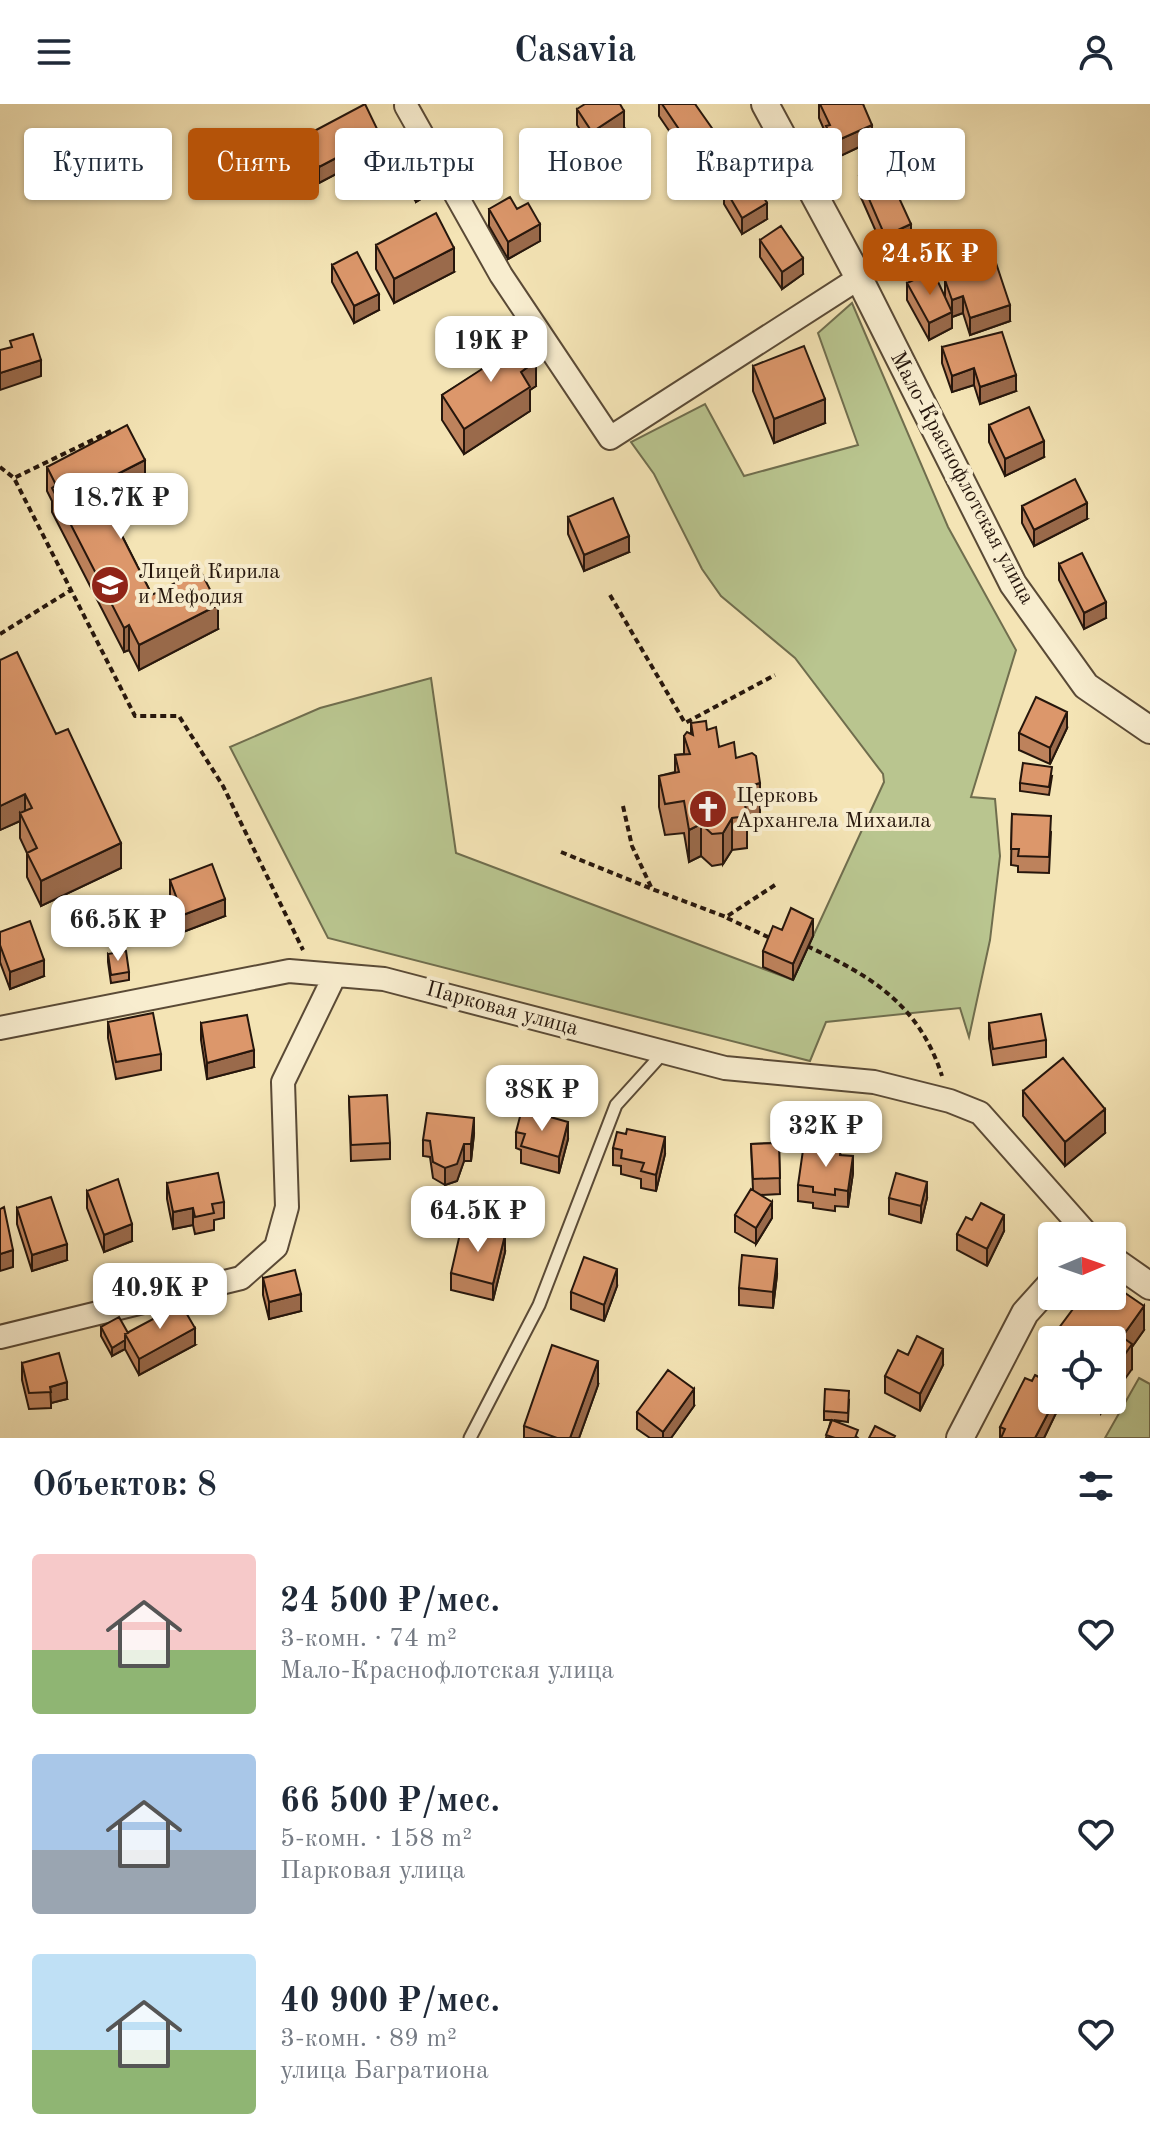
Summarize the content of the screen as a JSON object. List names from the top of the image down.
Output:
{
  "streets": {
    "street": ["Мало-Краснофлотская улица", "Парковая улица"]
  },
  "places": {
    "school or university": ["Лицей Кирила и Мефодия"],
    "church": ["Церковь Архангела Михаила"]
  },
  "north": "right",
  "page": {
    "header": "Casavia",
    "chip": [
      "Купить",
      "Снять",
      "Фильтры",
      "Новое",
      "Квартира",
      "Дом"
    ],
    "price": [
      "24.5K ₽",
      "19K ₽",
      "18.7K ₽",
      "66.5K ₽",
      "38K ₽",
      "32K ₽",
      "64.5K ₽",
      "40.9K ₽"
    ],
    "heading": "Объектов: 8",
    "list": [
      {
        "name": "24 500 ₽/мес.",
        "note": "3-комн. · 74 m² · Мало-Краснофлотская улица"
      },
      {
        "name": "66 500 ₽/мес.",
        "note": "5-комн. · 158 m² · Парковая улица"
      },
      {
        "name": "40 900 ₽/мес.",
        "note": "3-комн. · 89 m² · улица Багратиона"
      }
    ]
  }
}
